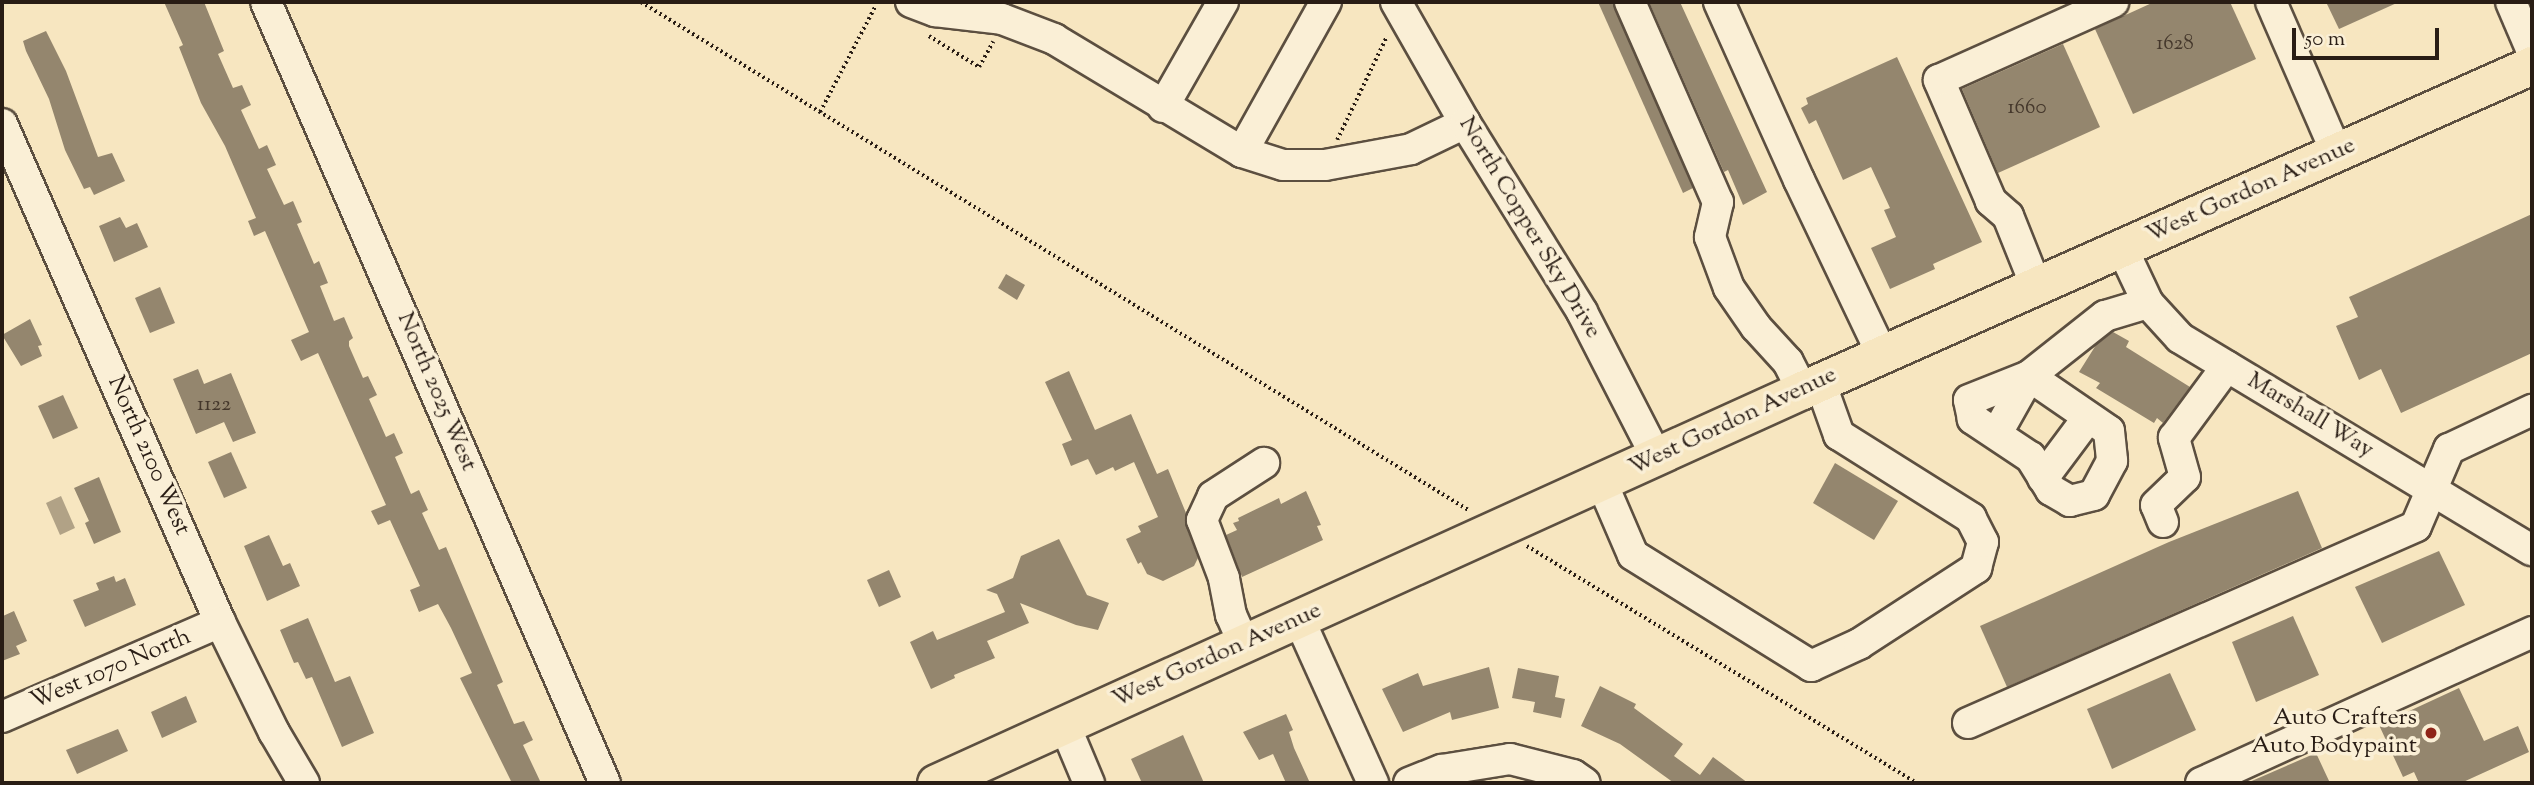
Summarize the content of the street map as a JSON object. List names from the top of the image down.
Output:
{
  "streets": {
    "main road": ["West Gordon Avenue"],
    "street": [
      "North Copper Sky Drive",
      "North 2025 West",
      "Marshall Way",
      "North 2100 West",
      "West 1070 North"
    ]
  },
  "crossings": [
    ["West Gordon Avenue", "North Copper Sky Drive"],
    ["West Gordon Avenue", "Marshall Way"],
    ["North 2100 West", "West 1070 North"]
  ],
  "places": ["Auto Crafters Auto Bodypaint"],
  "house_numbers": ["1628", "1660", "1122"],
  "scale_bar": "50 m"
}
